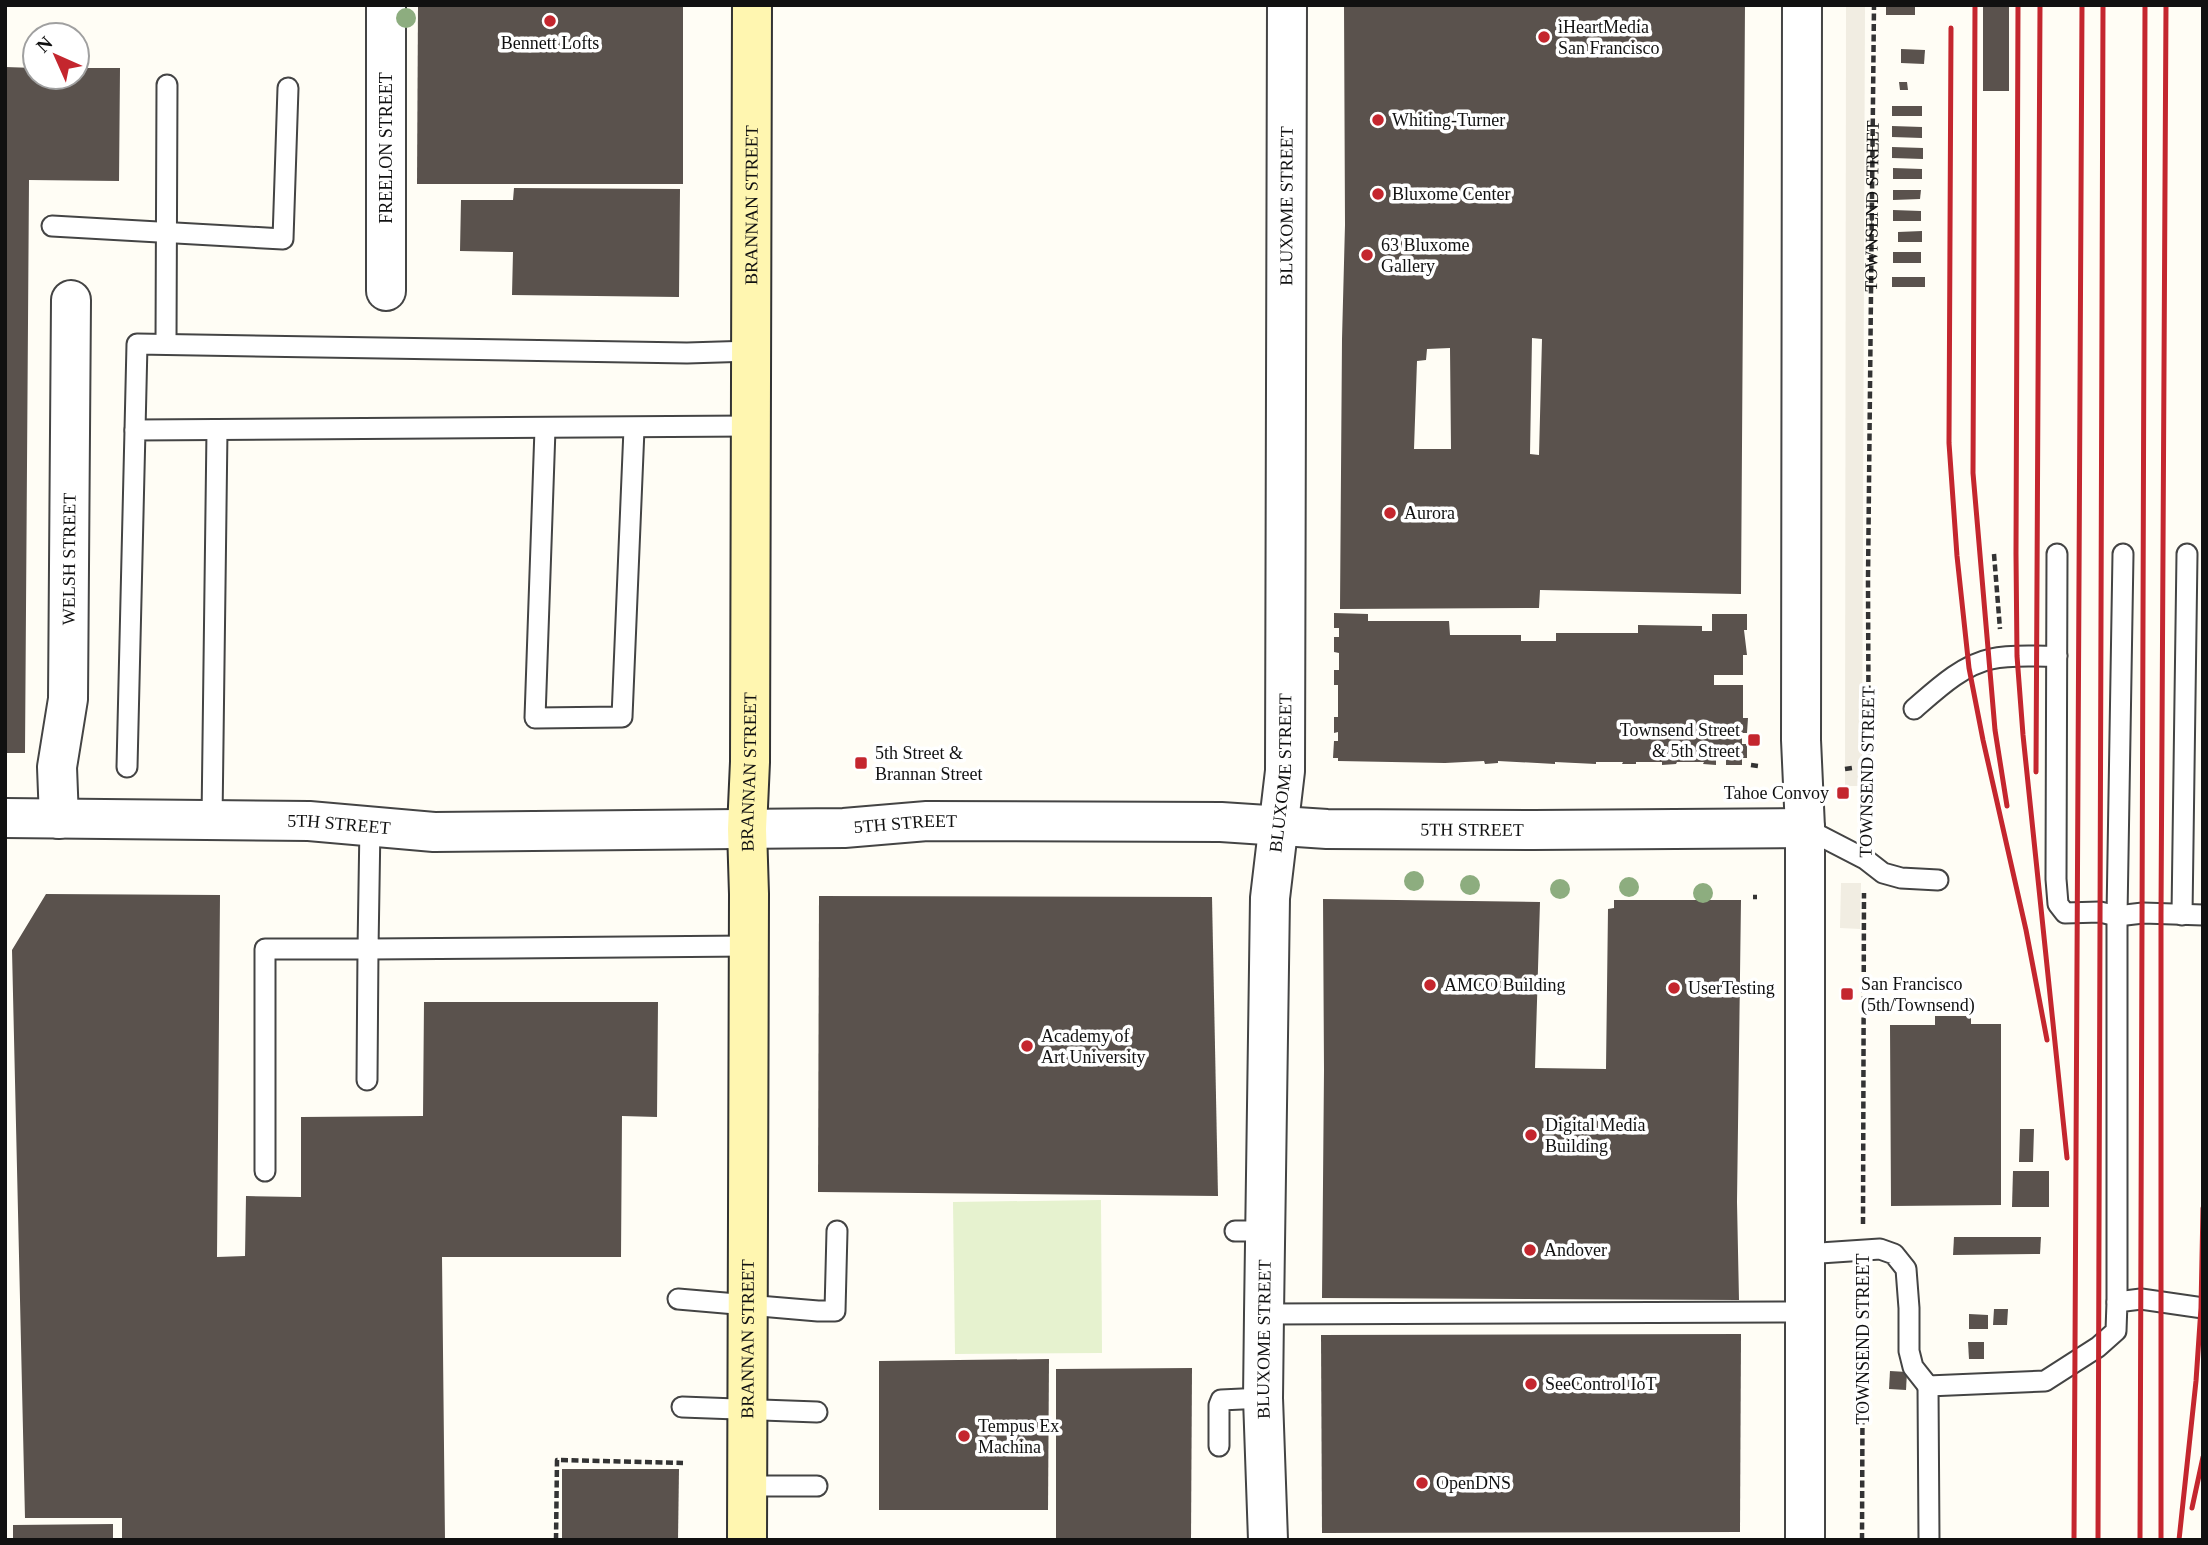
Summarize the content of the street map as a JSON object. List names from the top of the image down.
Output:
{
  "streets": {
    "main road": ["BRANNAN STREET"],
    "street": [
      "FREELON STREET",
      "BLUXOME STREET",
      "WELSH STREET",
      "5TH STREET"
    ],
    "path": ["TOWNSEND STREET"]
  },
  "crossings": [
    ["BRANNAN STREET", "5TH STREET"],
    ["BLUXOME STREET", "5TH STREET"],
    ["WELSH STREET", "5TH STREET"]
  ],
  "places": {
    "other": [
      "Bennett Lofts",
      "iHeartMedia San Francisco",
      "Whiting-Turner",
      "Bluxome Center",
      "63 Bluxome Gallery",
      "Aurora",
      "AMCO Building",
      "UserTesting",
      "Academy of Art University",
      "Digital Media Building",
      "Andover",
      "SeeControl IoT",
      "Tempus Ex Machina",
      "OpenDNS"
    ],
    "transit": [
      "Townsend Street & 5th Street",
      "5th Street & Brannan Street",
      "Tahoe Convoy",
      "San Francisco (5th/Townsend)"
    ]
  },
  "north": "top left"
}
